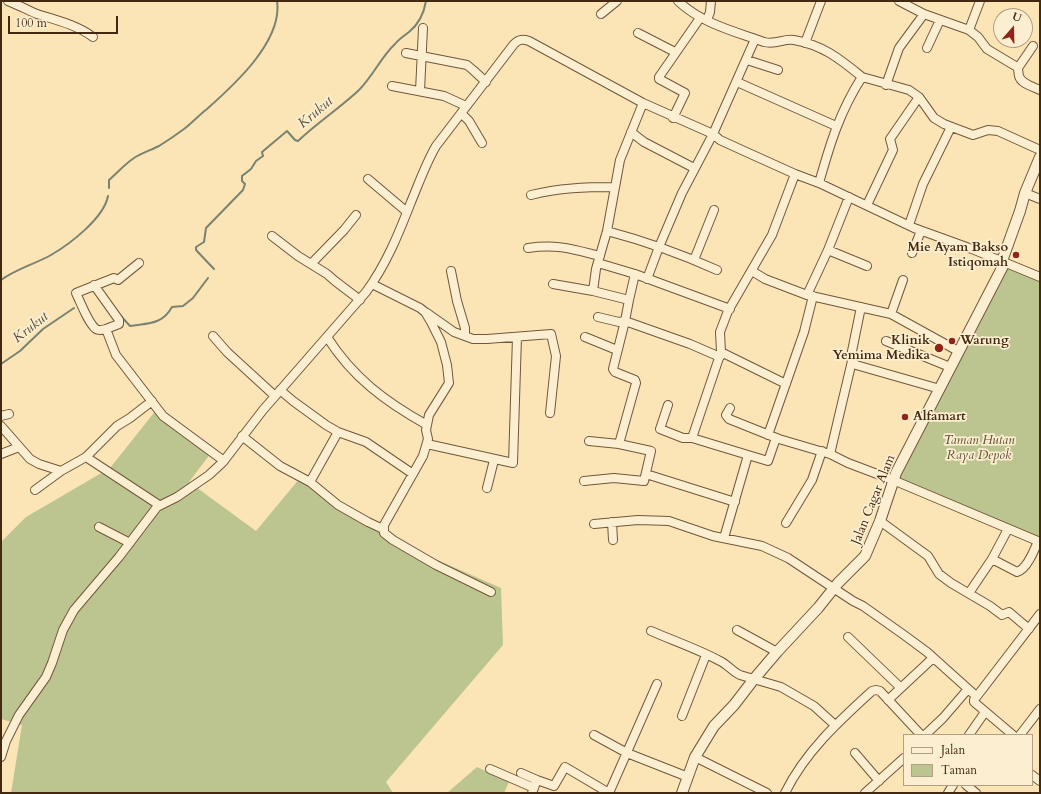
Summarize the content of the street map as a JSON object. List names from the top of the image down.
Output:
{
  "streets": {
    "street": ["Jalan Cagar Alam"]
  },
  "water": ["Krukut"],
  "parks": ["Taman Hutan Raya Depok"],
  "places": [
    "Mie Ayam Bakso Istiqomah",
    "Warung",
    "Klinik Yemima Medika",
    "Alfamart"
  ],
  "legend": ["Jalan", "Taman"],
  "scale_bar": "100 m",
  "north": "top"
}
